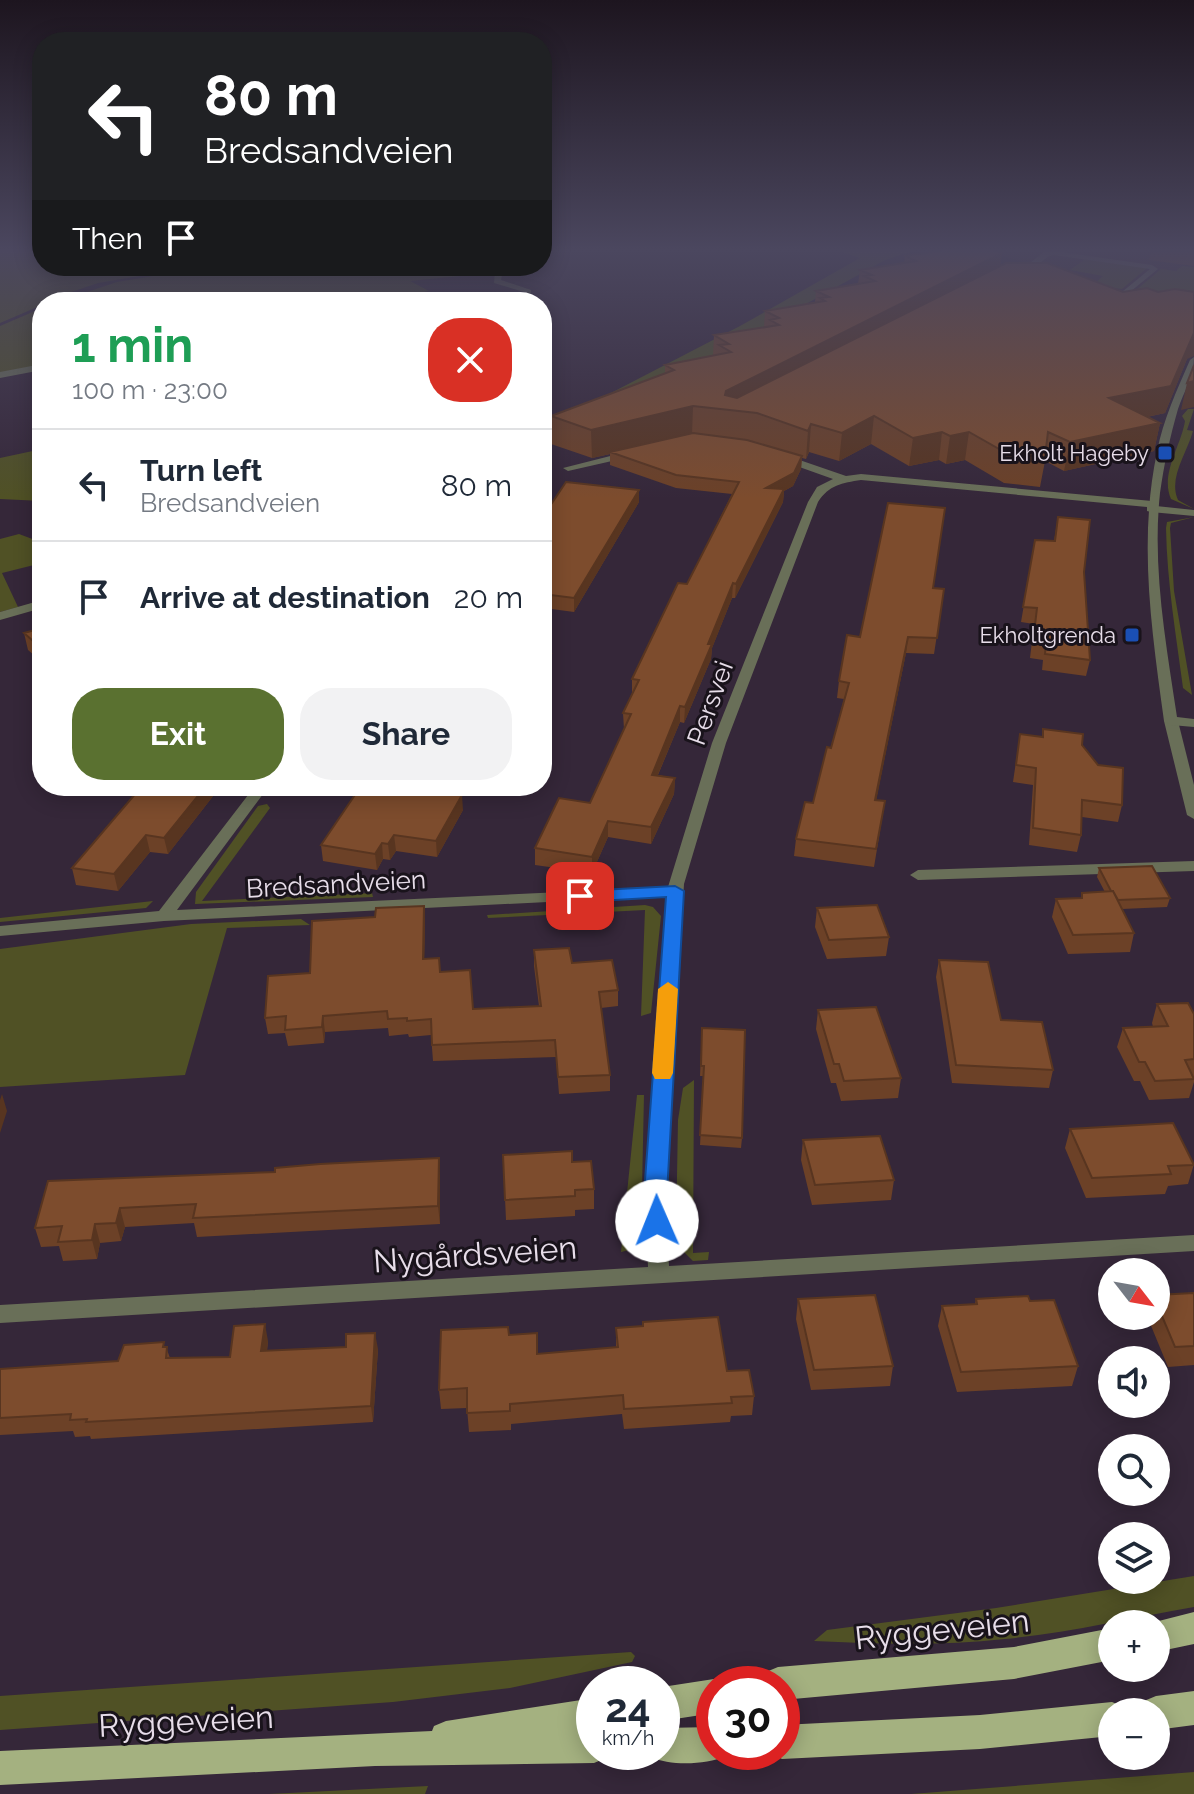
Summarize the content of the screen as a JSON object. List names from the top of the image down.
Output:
{
  "streets": {
    "main road": ["Ryggeveien"],
    "street": ["Persvei", "Bredsandveien", "Nygårdsveien"]
  },
  "crossings": [
    ["Persvei", "Bredsandveien"],
    ["Persvei", "Nygårdsveien"]
  ],
  "places": {
    "transit": ["Ekholt Hageby", "Ekholtgrenda"]
  },
  "north": "bottom right",
  "page": {
    "turn": ["80 m", "Bredsandveien"],
    "then": "Then",
    "heading": ["1 min", "100 m · 23:00"],
    "list": [
      {
        "name": "Turn left",
        "note": "Bredsandveien",
        "value": "80 m"
      },
      {
        "name": "Arrive at destination",
        "value": "20 m"
      }
    ],
    "buttons": ["Exit", "Share"],
    "map_buttons": ["+", "−"],
    "speed": "24 km/h",
    "limit": "30"
  }
}
